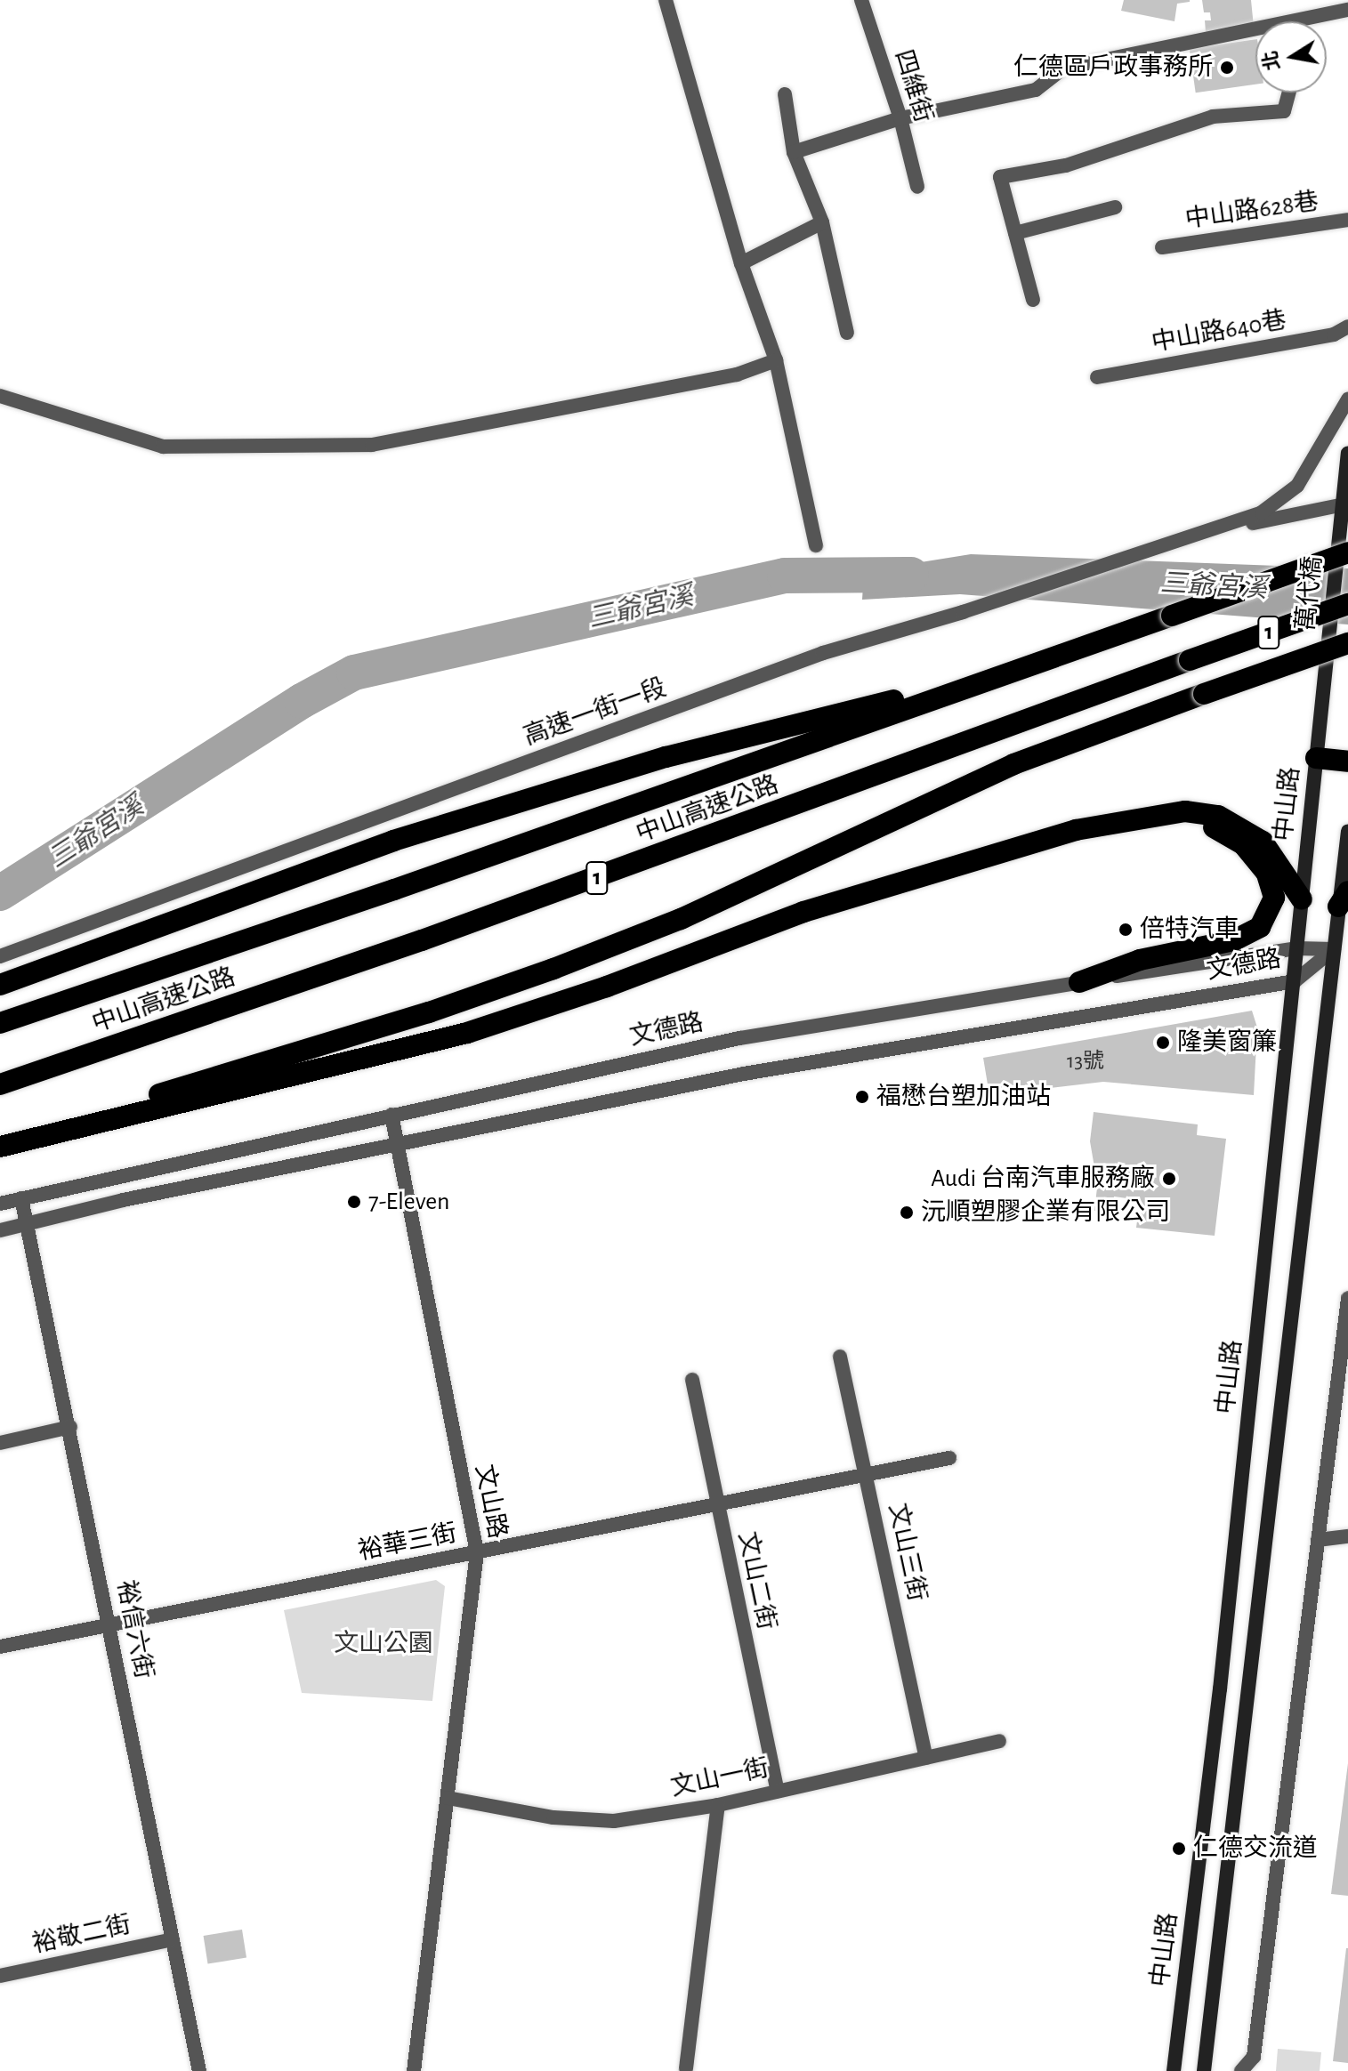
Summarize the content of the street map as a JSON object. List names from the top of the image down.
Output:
{
  "streets": {
    "highway": ["1", "中山高速公路"],
    "main road": ["萬代橋", "中山路"],
    "street": [
      "四維街",
      "中山路628巷",
      "中山路640巷",
      "高速一街一段",
      "文德路",
      "文山路",
      "裕華三街",
      "文山三街",
      "文山二街",
      "裕信六街",
      "文山一街",
      "裕敬二街"
    ]
  },
  "crossings": [
    ["萬代橋", "高速一街一段"],
    ["萬代橋", "中山路"],
    ["萬代橋", "中山高速公路"],
    ["中山路", "文德路"],
    ["文德路", "文山路"],
    ["文德路", "裕信六街"],
    ["文山路", "裕華三街"],
    ["文山路", "文山一街"],
    ["裕華三街", "文山三街"],
    ["裕華三街", "文山二街"],
    ["裕華三街", "裕信六街"],
    ["文山三街", "文山一街"],
    ["文山二街", "文山一街"],
    ["裕信六街", "裕敬二街"]
  ],
  "water": ["三爺宮溪"],
  "parks": ["文山公園"],
  "places": [
    "仁德區戶政事務所",
    "倍特汽車",
    "隆美窗簾",
    "福懋台塑加油站",
    "Audi 台南汽車服務廠",
    "7-Eleven",
    "沅順塑膠企業有限公司",
    "仁德交流道"
  ],
  "house_numbers": ["13號"],
  "north": "left"
}
